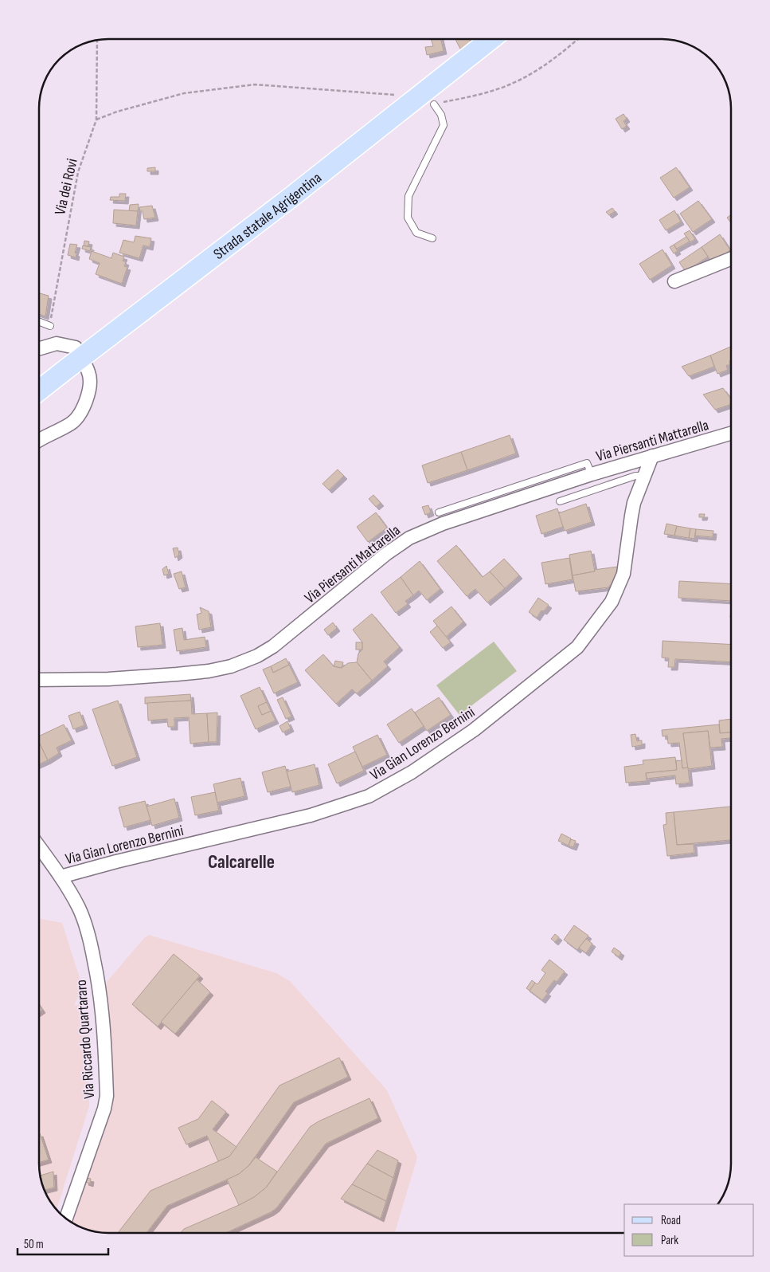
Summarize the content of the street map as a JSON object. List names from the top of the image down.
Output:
{
  "streets": {
    "main road": ["Strada statale Agrigentina"],
    "street": ["Via Piersanti Mattarella", "Via Gian Lorenzo Bernini", "Via Riccardo Quartararo"],
    "path": ["Via dei Rovi"]
  },
  "crossings": [
    ["Via Piersanti Mattarella", "Via Gian Lorenzo Bernini"],
    ["Via Gian Lorenzo Bernini", "Via Riccardo Quartararo"]
  ],
  "districts": ["Calcarelle"],
  "legend": ["Road", "Park"],
  "scale_bar": "50 m"
}
